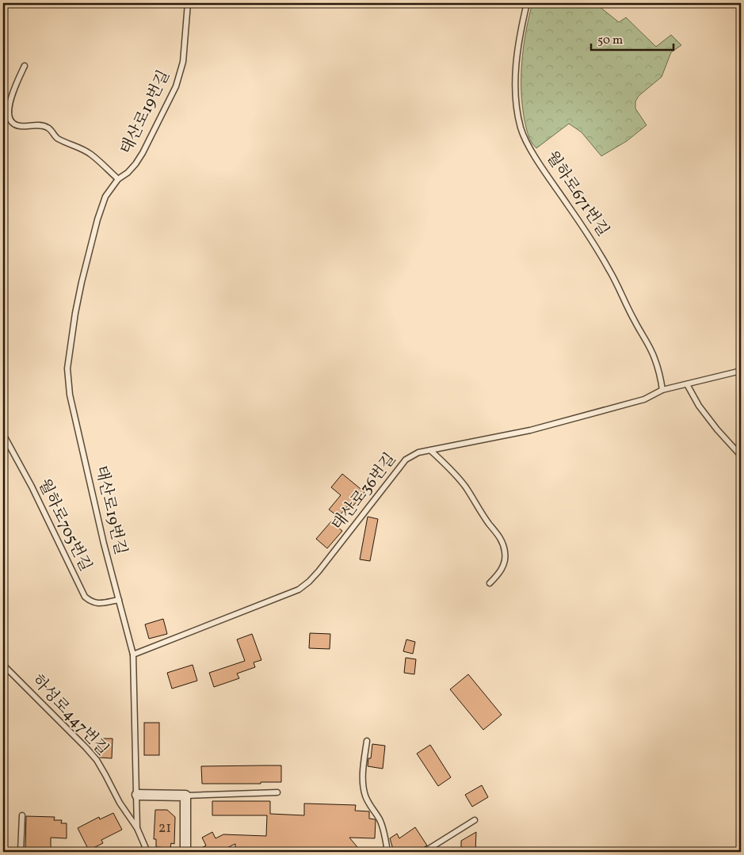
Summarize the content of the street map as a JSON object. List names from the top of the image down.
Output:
{
  "streets": {
    "lane": [
      "태산로19번길",
      "월하로671번길",
      "태산로36번길",
      "월하로705번길",
      "하성로447번길"
    ]
  },
  "crossings": [
    ["태산로19번길", "태산로36번길"],
    ["태산로19번길", "월하로705번길"],
    ["태산로19번길", "하성로447번길"],
    ["월하로671번길", "태산로36번길"]
  ],
  "house_numbers": ["21"],
  "scale_bar": "50 m"
}
